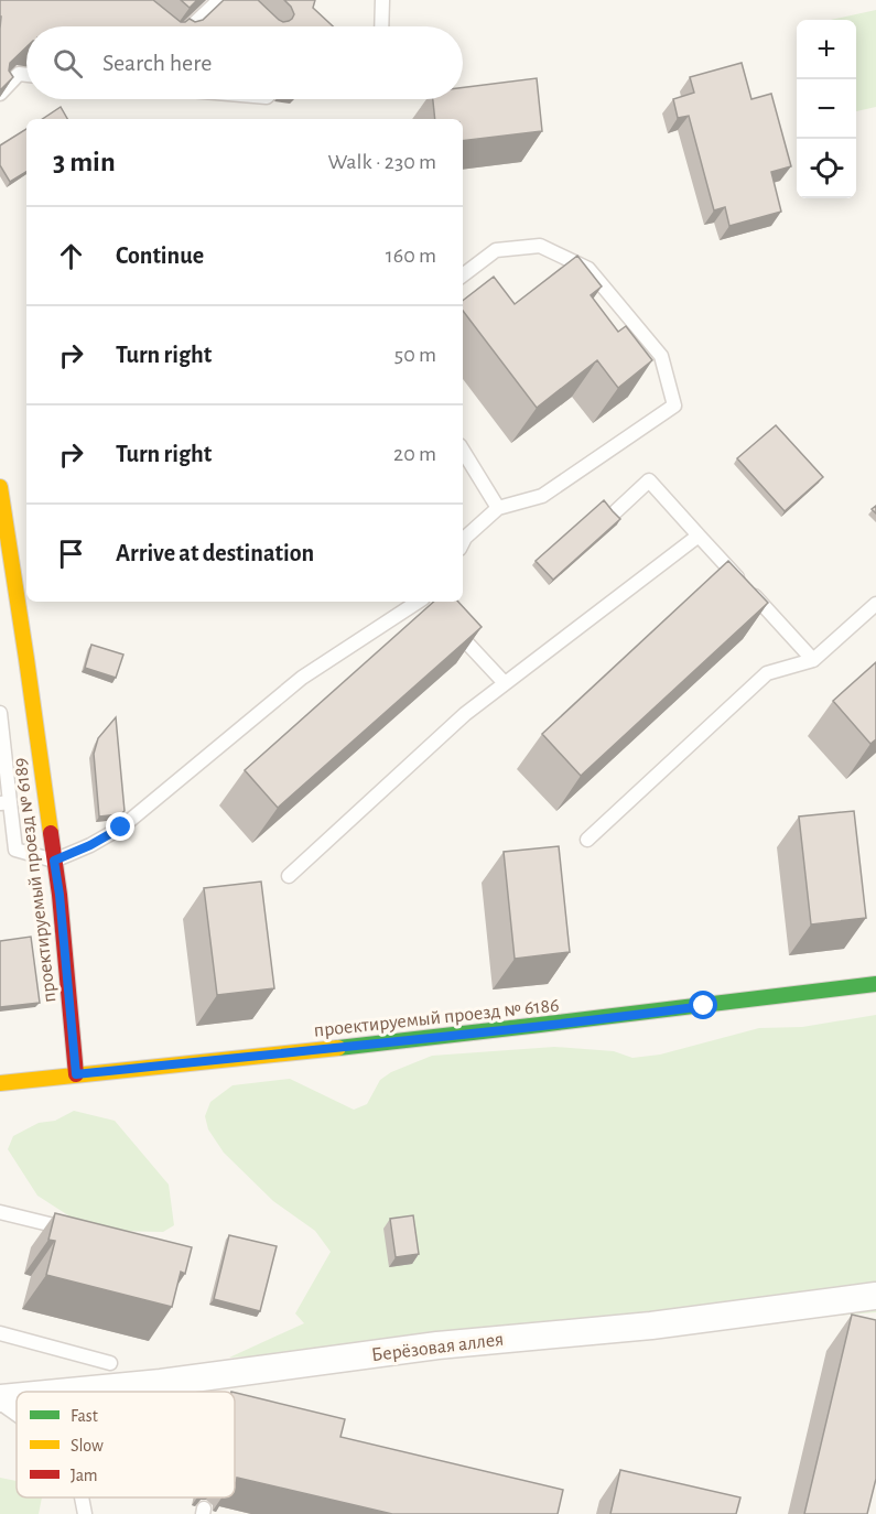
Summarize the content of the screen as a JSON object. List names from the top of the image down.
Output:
{
  "streets": {
    "street": ["проектируемый проезд № 6189", "проектируемый проезд № 6186", "Берёзовая аллея"]
  },
  "crossings": [
    ["проектируемый проезд № 6189", "проектируемый проезд № 6186"]
  ],
  "legend": ["Fast", "Slow", "Jam"],
  "page": {
    "map_buttons": ["+", "−"],
    "search": "Search here",
    "heading": ["3 min", "Walk · 230 m"],
    "list": [
      ["Continue", "160 m"],
      ["Turn right", "50 m"],
      ["Turn right", "20 m"],
      "Arrive at destination"
    ]
  }
}
